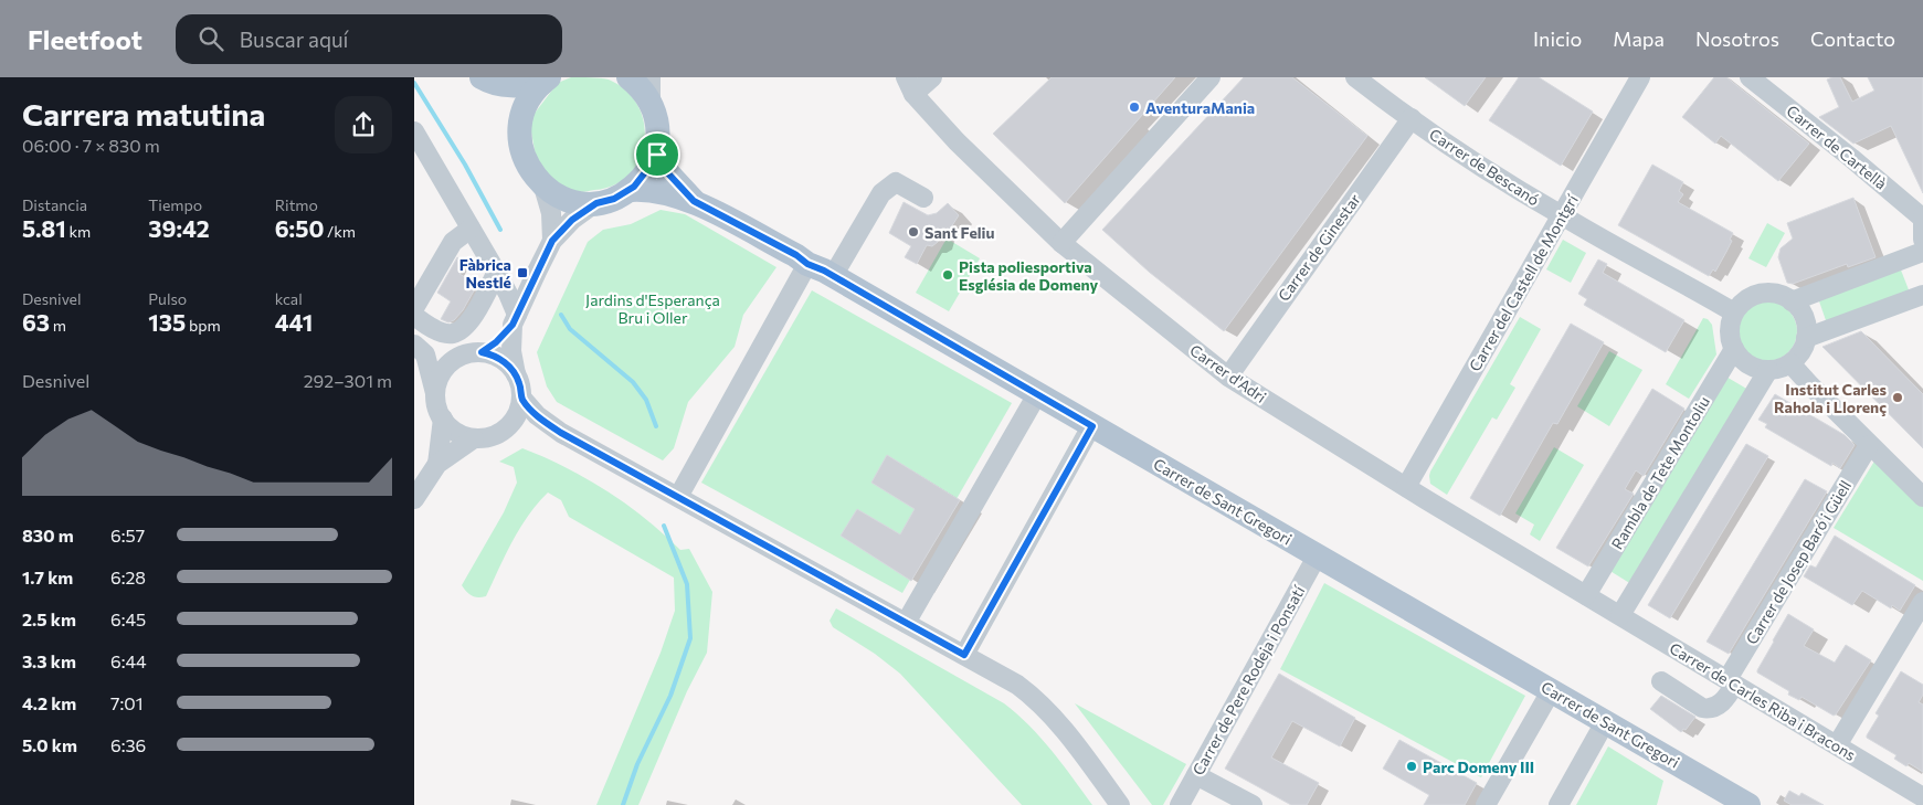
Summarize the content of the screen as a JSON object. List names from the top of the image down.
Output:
{
  "streets": {
    "main road": ["Carrer de Sant Gregori"],
    "street": [
      "Carrer de Cartellà",
      "Carrer de Bescanó",
      "Carrer de Ginestar",
      "Carrer del Castell de Montgrí",
      "Carrer d'Adri",
      "Rambla de Tete Montoliu",
      "Carrer de Josep Baró i Güell",
      "Carrer de Pere Rodeja i Ponsatí",
      "Carrer de Carles Riba i Bracons"
    ]
  },
  "crossings": [
    ["Carrer de Bescanó", "Carrer de Ginestar"],
    ["Carrer de Bescanó", "Carrer del Castell de Montgrí"],
    ["Carrer de Bescanó", "Rambla de Tete Montoliu"],
    ["Carrer de Ginestar", "Carrer d'Adri"],
    ["Carrer del Castell de Montgrí", "Carrer d'Adri"],
    ["Carrer d'Adri", "Rambla de Tete Montoliu"],
    ["Carrer d'Adri", "Carrer de Carles Riba i Bracons"],
    ["Carrer de Sant Gregori", "Carrer de Pere Rodeja i Ponsatí"],
    ["Carrer de Josep Baró i Güell", "Carrer de Carles Riba i Bracons"]
  ],
  "parks": ["Jardins d'Esperança Bru i Oller"],
  "places": {
    "other": [
      "AventuraMania",
      "Sant Feliu",
      "Pista poliesportiva Església de Domeny",
      "Institut Carles Rahola i Llorenç",
      "Parc Domeny III"
    ],
    "transit": ["Fàbrica Nestlé"]
  },
  "page": {
    "header": "Fleetfoot",
    "search": "Buscar aquí",
    "nav": [
      "Inicio",
      "Mapa",
      "Nosotros",
      "Contacto"
    ],
    "heading": ["Carrera matutina", "06:00 · 7 × 830 m"],
    "stats": [
      ["Distancia", "5.81 km"],
      ["Tiempo", "39:42"],
      ["Ritmo", "6:50 /km"],
      ["Desnivel", "63 m"],
      ["Pulso", "135 bpm"],
      ["kcal", "441"]
    ],
    "chart": ["Desnivel", "292–301 m"],
    "list": [
      {
        "name": "830 m",
        "note": "6:57"
      },
      {
        "name": "1.7 km",
        "note": "6:28"
      },
      {
        "name": "2.5 km",
        "note": "6:45"
      },
      {
        "name": "3.3 km",
        "note": "6:44"
      },
      {
        "name": "4.2 km",
        "note": "7:01"
      },
      {
        "name": "5.0 km",
        "note": "6:36"
      }
    ]
  }
}
